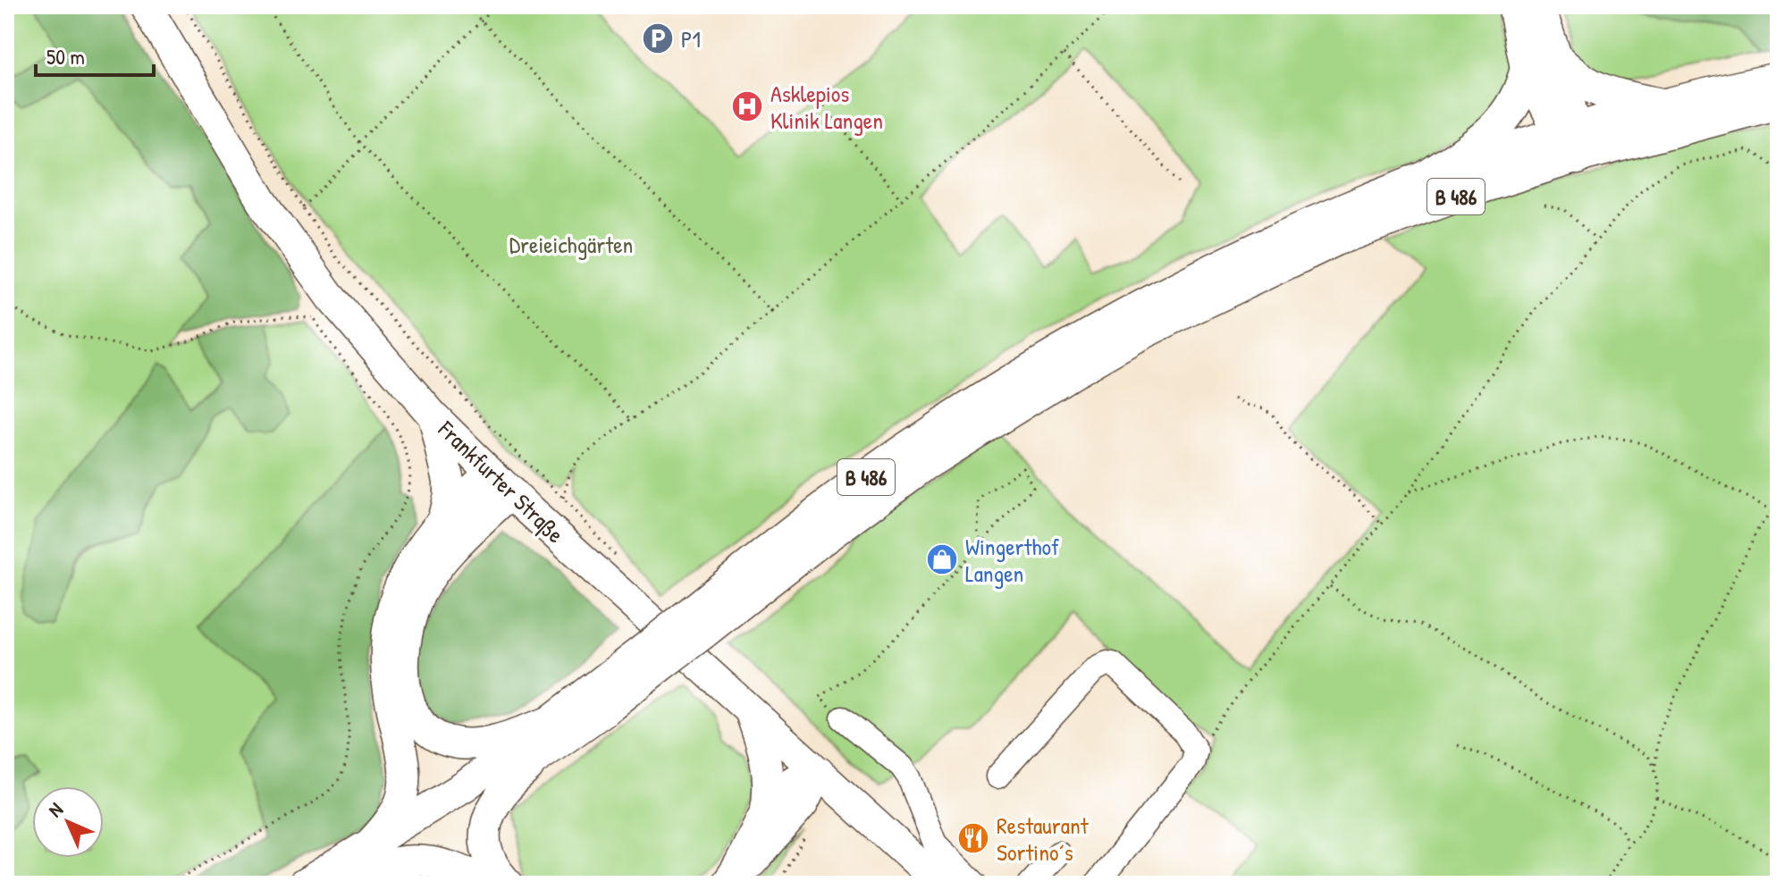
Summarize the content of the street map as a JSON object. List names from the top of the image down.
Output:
{
  "streets": {
    "main road": ["B 486", "Frankfurter Straße"]
  },
  "parks": ["Dreieichgärten"],
  "places": {
    "parking": ["P1"],
    "hospital": ["Asklepios Klinik Langen"],
    "shop": ["Wingerthof Langen"],
    "restaurant": ["Restaurant Sortino´s"]
  },
  "scale_bar": "50 m",
  "north": "top left"
}
